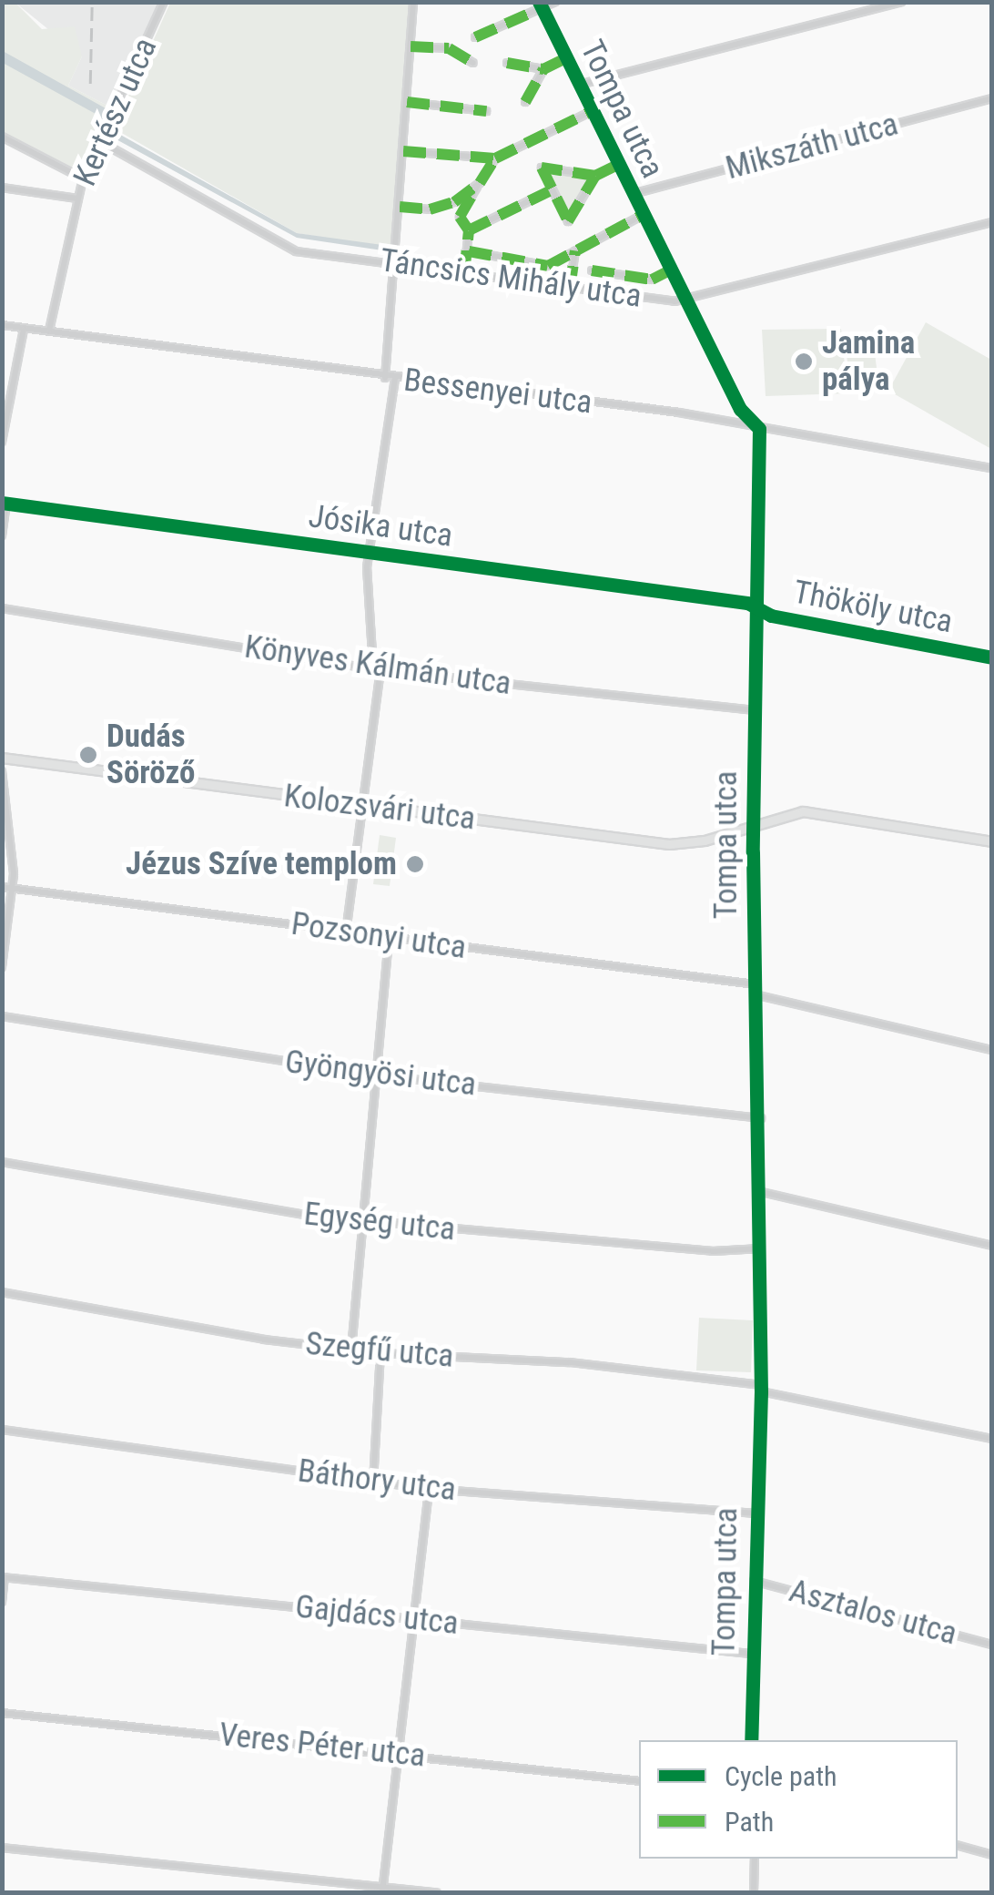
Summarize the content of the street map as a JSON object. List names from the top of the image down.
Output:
{
  "streets": {
    "street": [
      "Tompa utca",
      "Kertész utca",
      "Mikszáth utca",
      "Táncsics Mihály utca",
      "Bessenyei utca",
      "Jósika utca",
      "Thököly utca",
      "Könyves Kálmán utca",
      "Kolozsvári utca",
      "Pozsonyi utca",
      "Gyöngyösi utca",
      "Egység utca",
      "Szegfű utca",
      "Báthory utca",
      "Asztalos utca",
      "Gajdács utca",
      "Veres Péter utca"
    ]
  },
  "crossings": [
    ["Tompa utca", "Mikszáth utca"],
    ["Tompa utca", "Táncsics Mihály utca"],
    ["Tompa utca", "Bessenyei utca"],
    ["Tompa utca", "Thököly utca"],
    ["Tompa utca", "Könyves Kálmán utca"],
    ["Tompa utca", "Kolozsvári utca"],
    ["Tompa utca", "Pozsonyi utca"],
    ["Tompa utca", "Gyöngyösi utca"],
    ["Tompa utca", "Egység utca"],
    ["Tompa utca", "Szegfű utca"],
    ["Tompa utca", "Báthory utca"],
    ["Tompa utca", "Asztalos utca"],
    ["Tompa utca", "Gajdács utca"],
    ["Kertész utca", "Táncsics Mihály utca"],
    ["Kertész utca", "Bessenyei utca"],
    ["Jósika utca", "Thököly utca"]
  ],
  "places": ["Jamina pálya", "Dudás Söröző", "Jézus Szíve templom"],
  "legend": ["Cycle path", "Path"]
}
